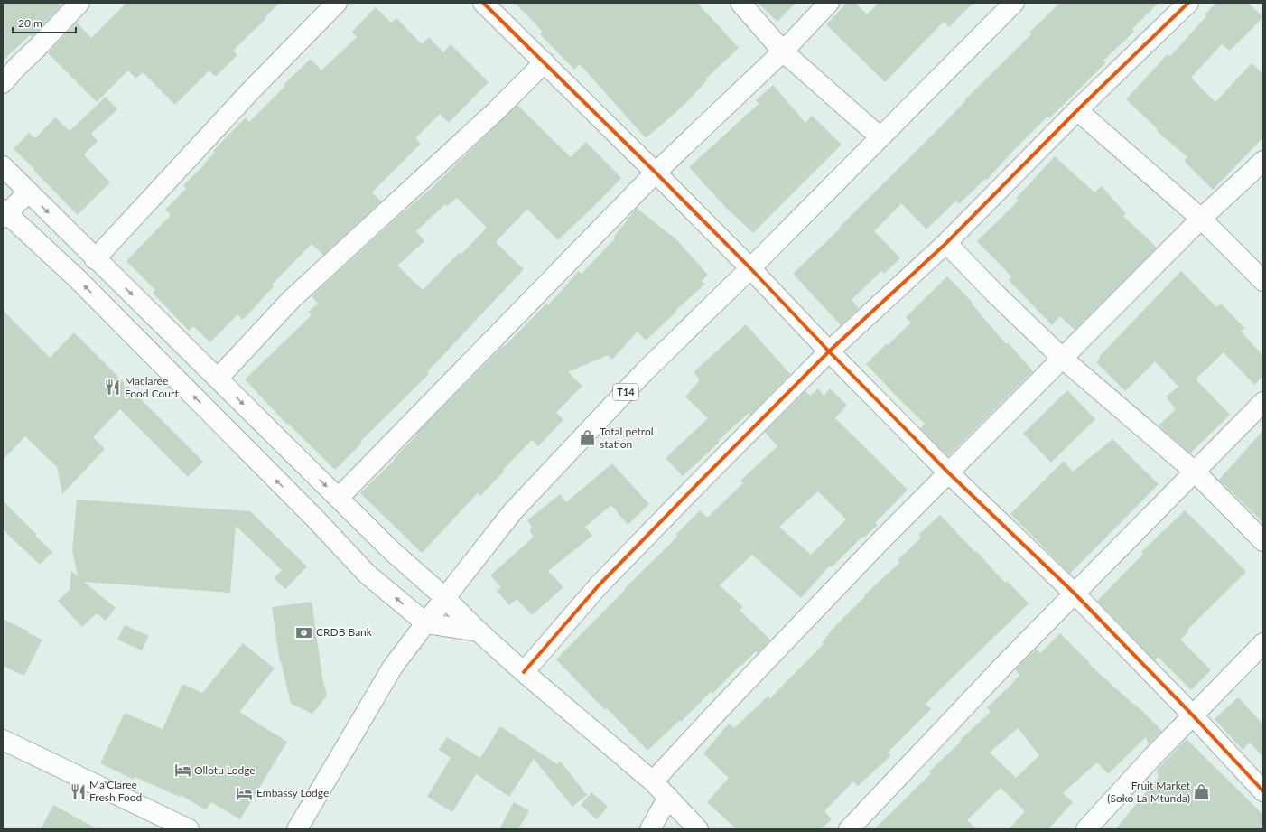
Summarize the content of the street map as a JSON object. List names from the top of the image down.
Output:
{
  "streets": {
    "main road": ["T14"]
  },
  "places": {
    "restaurant": ["Maclaree Food Court", "Ma'Claree Fresh Food"],
    "shop": ["Total petrol station", "Fruit Market (Soko La Mtunda)"],
    "bank": ["CRDB Bank"],
    "hotel": ["Ollotu Lodge", "Embassy Lodge"]
  },
  "scale_bar": "20 m"
}
